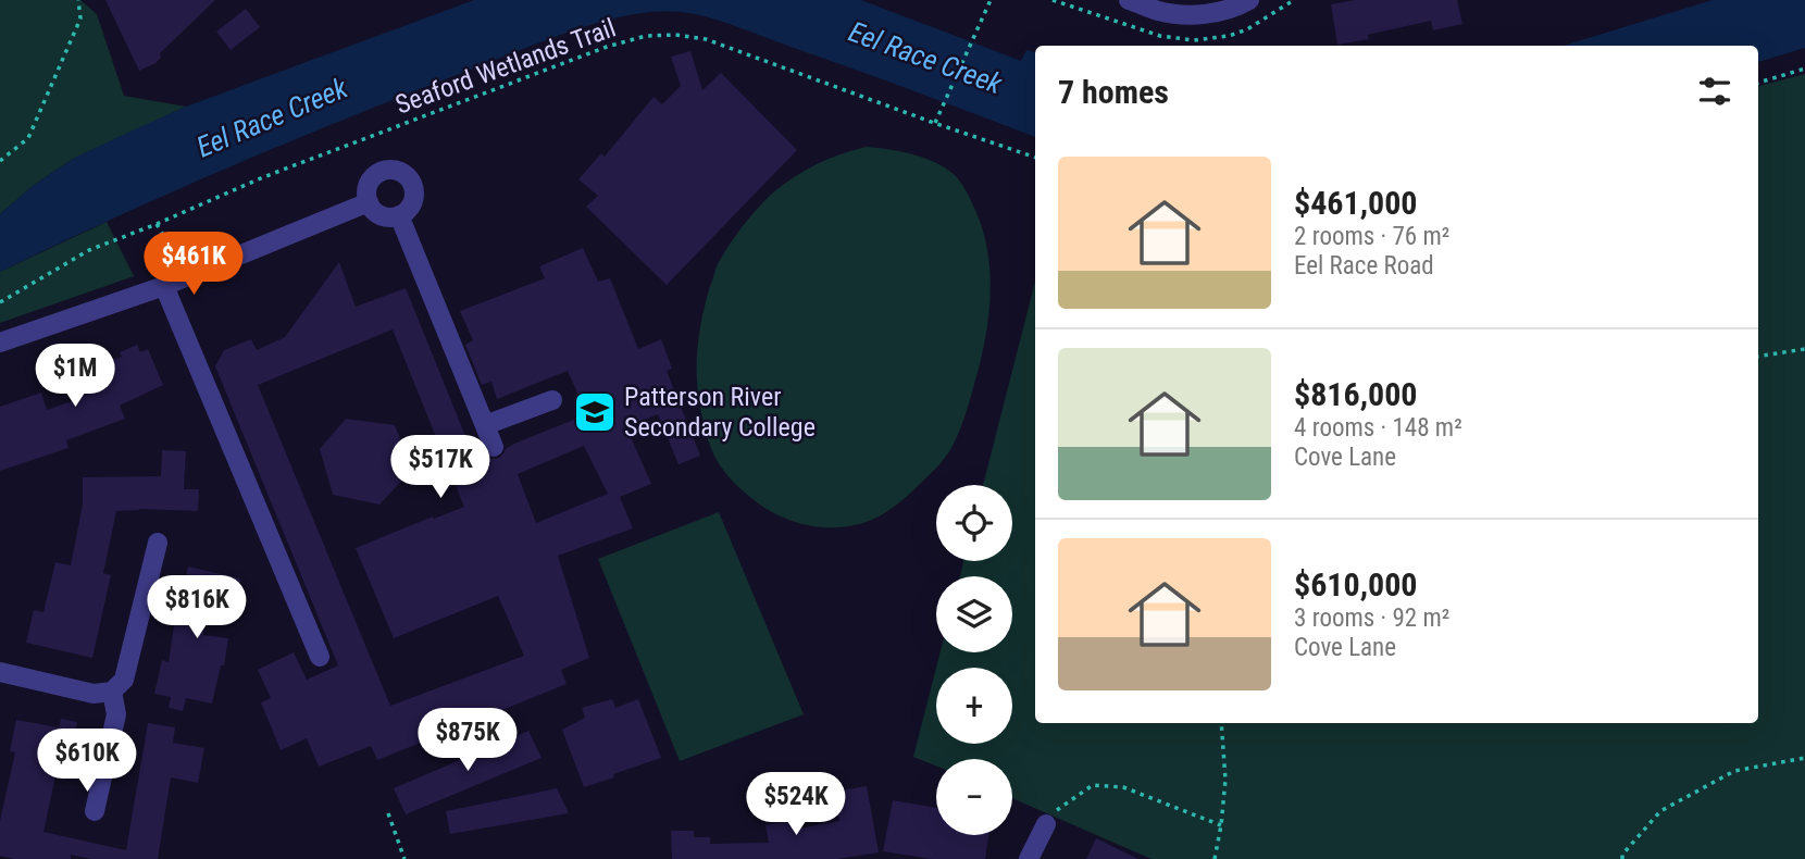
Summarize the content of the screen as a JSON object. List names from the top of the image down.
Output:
{
  "streets": {
    "path": ["Seaford Wetlands Trail"]
  },
  "water": ["Eel Race Creek"],
  "places": {
    "school or university": ["Patterson River Secondary College"]
  },
  "page": {
    "heading": "7 homes",
    "list": [
      {
        "name": "$461,000",
        "note": "2 rooms · 76 m² · Eel Race Road"
      },
      {
        "name": "$816,000",
        "note": "4 rooms · 148 m² · Cove Lane"
      },
      {
        "name": "$610,000",
        "note": "3 rooms · 92 m² · Cove Lane"
      }
    ],
    "price": [
      "$461K",
      "$1M",
      "$517K",
      "$816K",
      "$875K",
      "$610K",
      "$524K"
    ],
    "map_buttons": ["+", "−"]
  }
}
